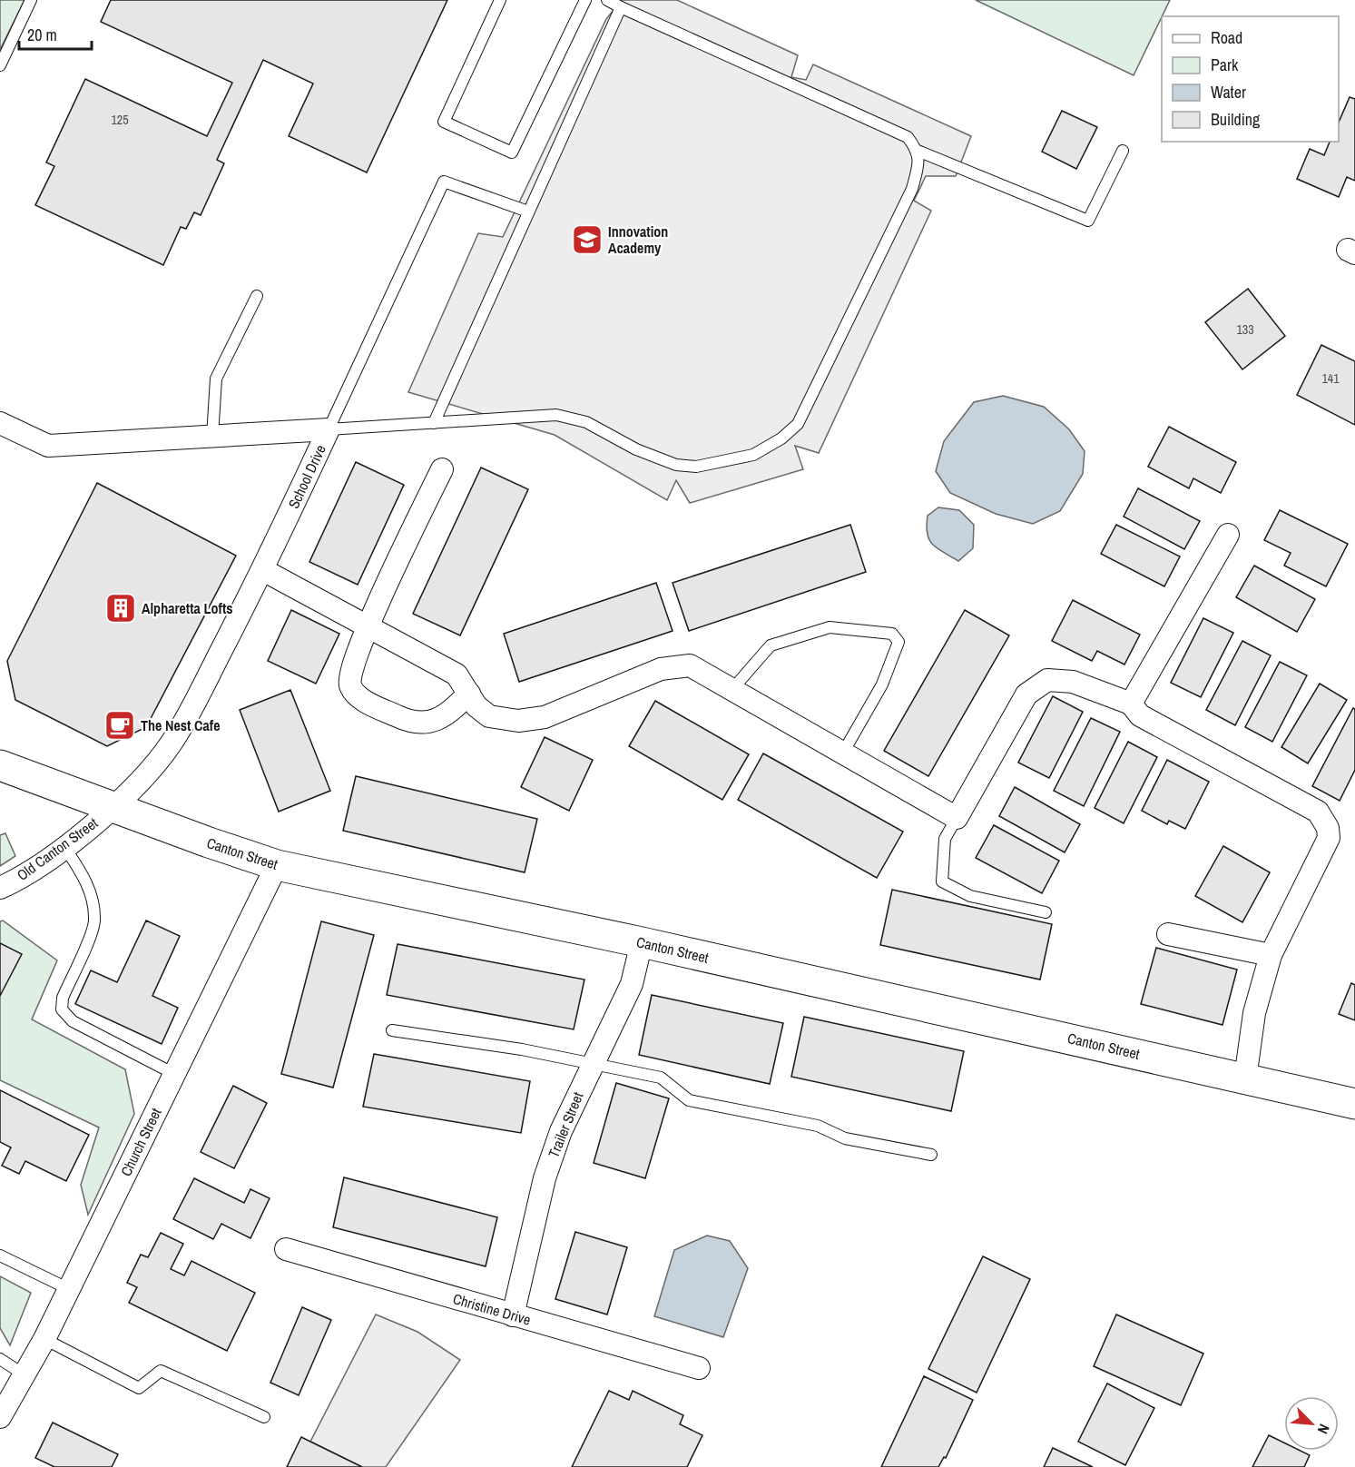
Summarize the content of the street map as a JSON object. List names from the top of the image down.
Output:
{
  "streets": {
    "street": [
      "School Drive",
      "Old Canton Street",
      "Canton Street",
      "Trailer Street",
      "Church Street",
      "Christine Drive"
    ]
  },
  "crossings": [
    ["School Drive", "Old Canton Street"],
    ["School Drive", "Canton Street"],
    ["Old Canton Street", "Canton Street"],
    ["Canton Street", "Trailer Street"],
    ["Canton Street", "Church Street"],
    ["Trailer Street", "Christine Drive"]
  ],
  "places": {
    "school or university": ["Innovation Academy"],
    "building": ["Alpharetta Lofts"],
    "cafe": ["The Nest Cafe"]
  },
  "house_numbers": ["125", "133", "141"],
  "legend": [
    "Road",
    "Park",
    "Water",
    "Building"
  ],
  "scale_bar": "20 m",
  "north": "bottom right"
}
